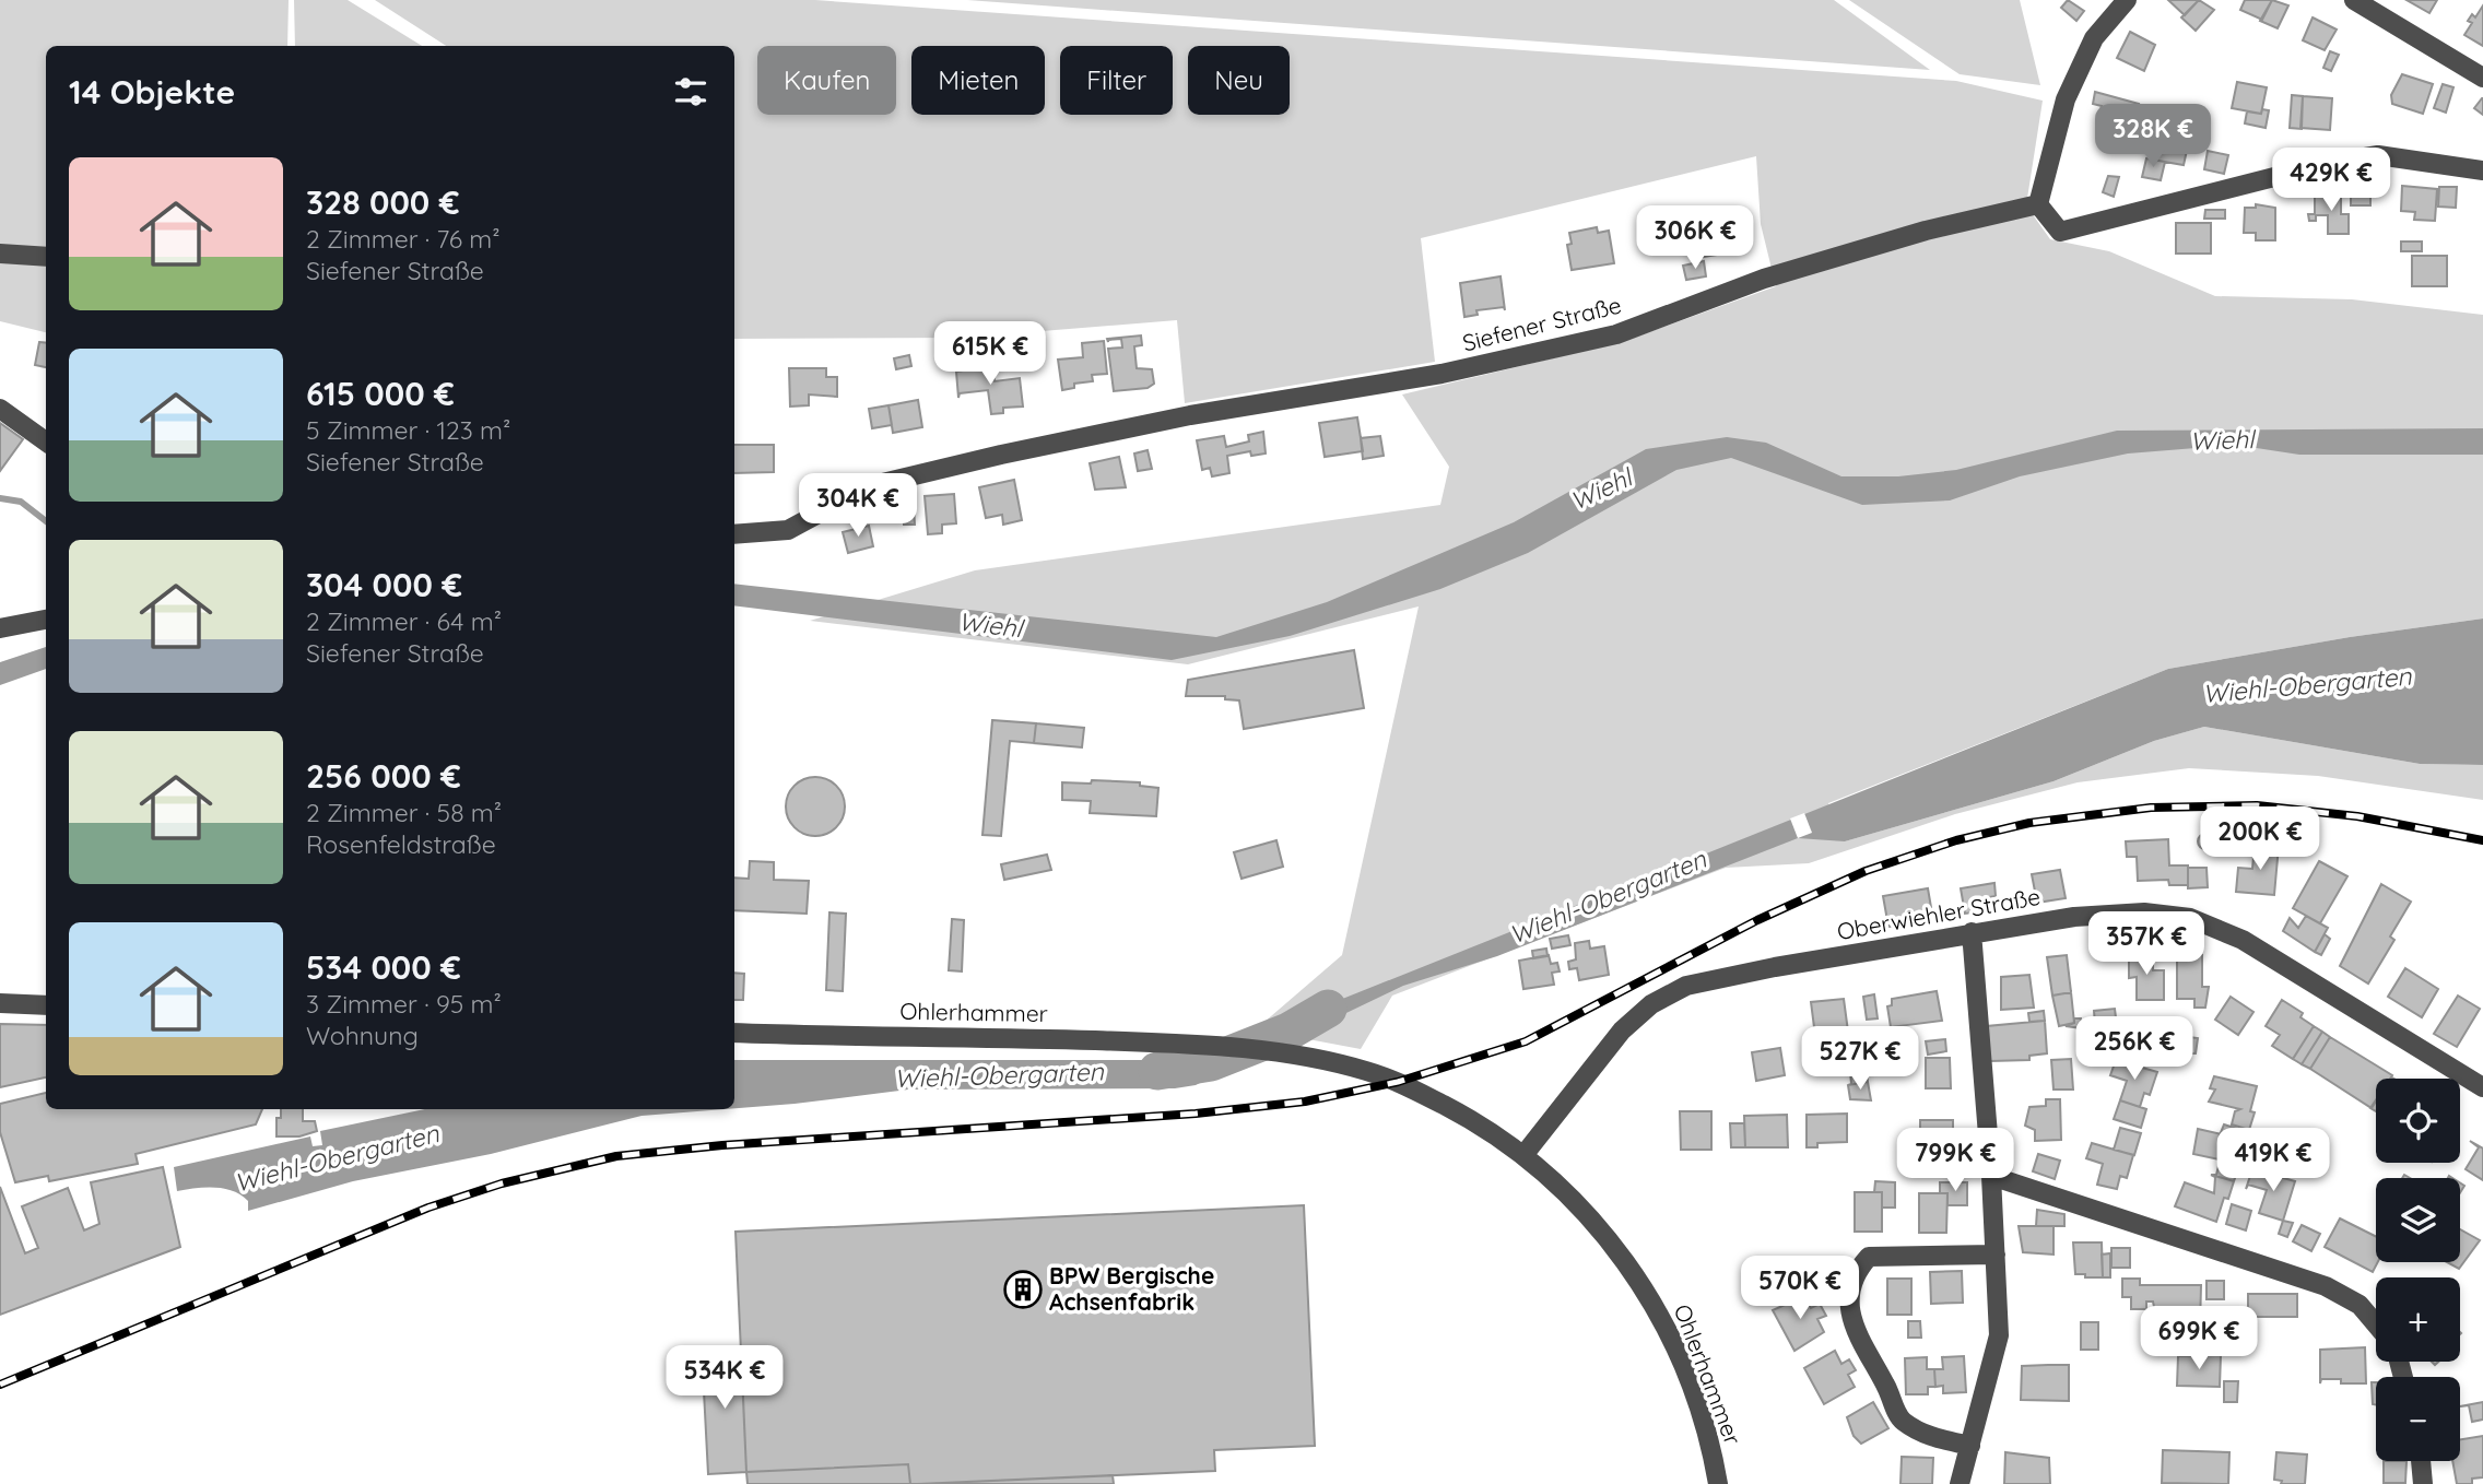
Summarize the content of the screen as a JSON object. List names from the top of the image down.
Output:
{
  "streets": {
    "street": ["Siefener Straße", "Oberwiehler Straße", "Ohlerhammer"]
  },
  "crossings": [
    ["Oberwiehler Straße", "Ohlerhammer"]
  ],
  "water": ["Wiehl", "Wiehl-Obergarten"],
  "places": {
    "building": ["BPW Bergische Achsenfabrik"]
  },
  "page": {
    "chip": [
      "Kaufen",
      "Mieten",
      "Filter",
      "Neu"
    ],
    "heading": "14 Objekte",
    "price": [
      "328K €",
      "429K €",
      "306K €",
      "615K €",
      "304K €",
      "200K €",
      "357K €",
      "256K €",
      "527K €",
      "799K €",
      "419K €",
      "570K €",
      "699K €",
      "534K €"
    ],
    "list": [
      {
        "name": "328 000 €",
        "note": "2 Zimmer · 76 m² · Siefener Straße"
      },
      {
        "name": "615 000 €",
        "note": "5 Zimmer · 123 m² · Siefener Straße"
      },
      {
        "name": "304 000 €",
        "note": "2 Zimmer · 64 m² · Siefener Straße"
      },
      {
        "name": "256 000 €",
        "note": "2 Zimmer · 58 m² · Rosenfeldstraße"
      },
      {
        "name": "534 000 €",
        "note": "3 Zimmer · 95 m² · Wohnung"
      }
    ],
    "map_buttons": ["+", "−"]
  }
}
